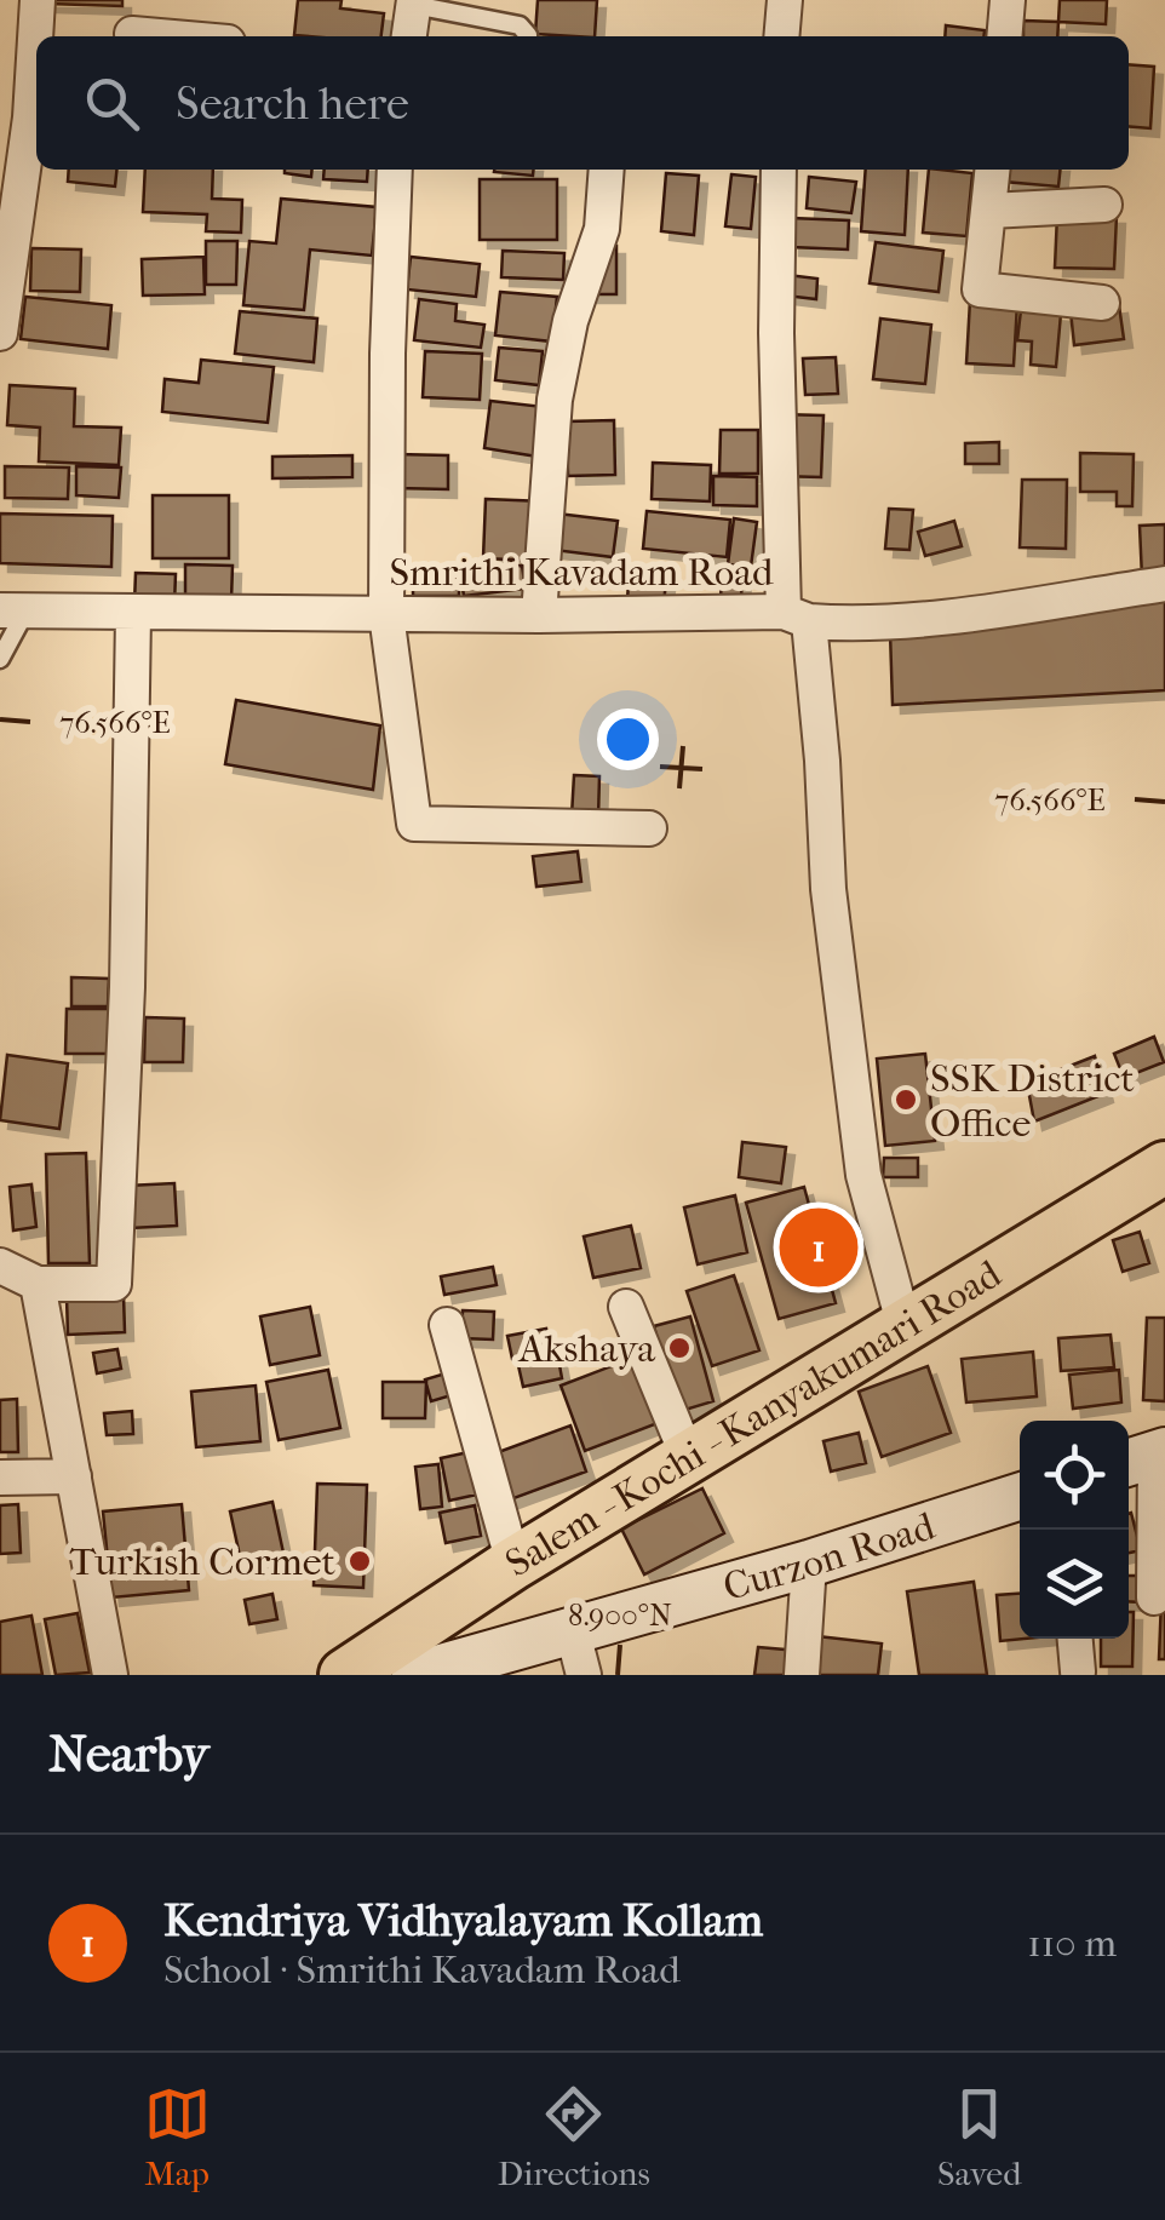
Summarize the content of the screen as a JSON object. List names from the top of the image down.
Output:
{
  "streets": {
    "main road": ["Salem - Kochi - Kanyakumari Road", "Curzon Road"],
    "street": ["Smrithi Kavadam Road"]
  },
  "crossings": [
    ["Smrithi Kavadam Road", "Salem - Kochi - Kanyakumari Road"]
  ],
  "places": ["SSK District Office", "Akshaya", "Turkish Cormet"],
  "page": {
    "search": "Search here",
    "pins": "1",
    "heading": "Nearby",
    "list": [
      {
        "mark": "1",
        "name": "Kendriya Vidhyalayam Kollam",
        "note": "School · Smrithi Kavadam Road",
        "value": "110 m"
      }
    ],
    "nav": ["Map", "Directions", "Saved"]
  },
  "coordinates": ["76.566°E", "8.900°N"]
}
